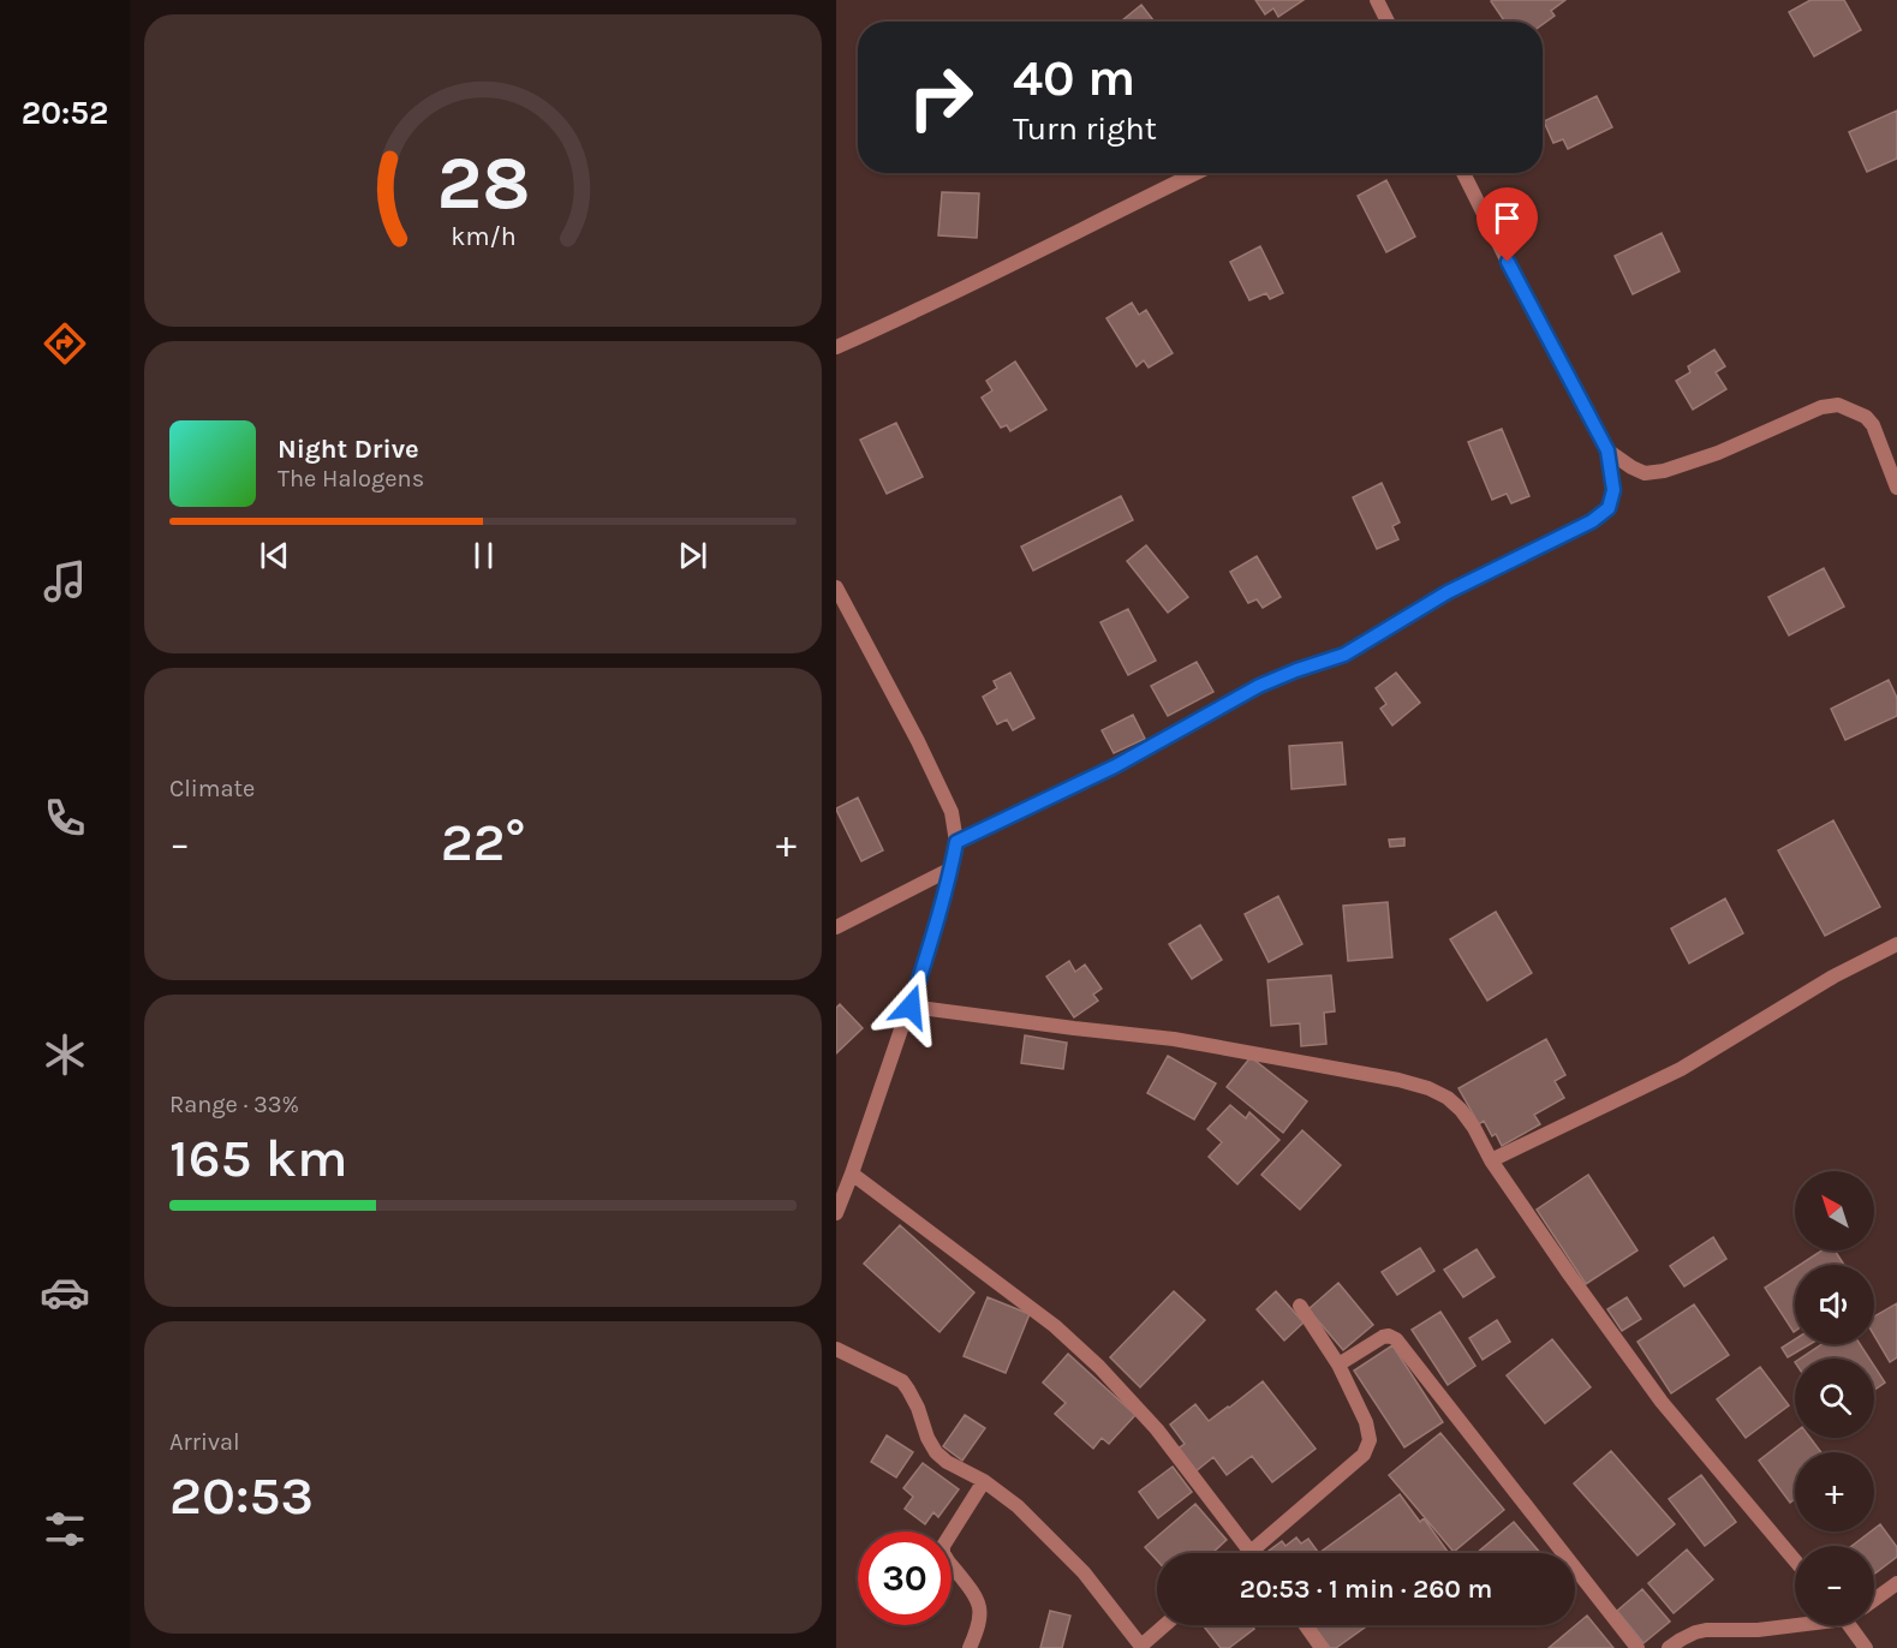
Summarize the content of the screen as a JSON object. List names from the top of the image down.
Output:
{
  "north": "top left",
  "page": {
    "tabs": "20:52",
    "turn": ["40 m", "Turn right"],
    "song": ["Night Drive", "The Halogens"],
    "tile": [
      "Climate",
      ["Range · 33%", "165 km"],
      ["Arrival", "20:53"]
    ],
    "heat": ["−", "22°", "+"],
    "map_buttons": ["+", "−"],
    "limit": "30",
    "trip": "20:53 · 1 min · 260 m",
    "gauge": ["28", "km/h"]
  }
}
